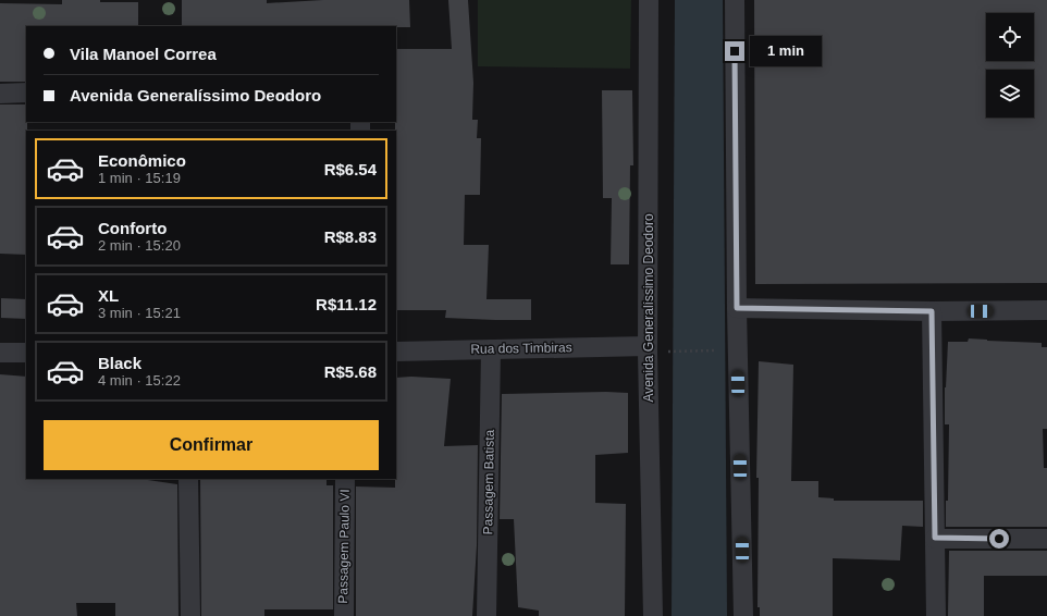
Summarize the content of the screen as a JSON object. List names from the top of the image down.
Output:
{
  "streets": {
    "street": [
      "Avenida Generalíssimo Deodoro",
      "Rua dos Timbiras",
      "Passagem Batista",
      "Passagem Paulo VI"
    ]
  },
  "crossings": [
    ["Avenida Generalíssimo Deodoro", "Rua dos Timbiras"],
    ["Rua dos Timbiras", "Passagem Batista"]
  ],
  "page": {
    "banner": ["Vila Manoel Correa", "Avenida Generalíssimo Deodoro"],
    "bubble": "1 min",
    "list": [
      {
        "name": "Econômico",
        "note": "1 min · 15:19",
        "value": "R$6.54"
      },
      {
        "name": "Conforto",
        "note": "2 min · 15:20",
        "value": "R$8.83"
      },
      {
        "name": "XL",
        "note": "3 min · 15:21",
        "value": "R$11.12"
      },
      {
        "name": "Black",
        "note": "4 min · 15:22",
        "value": "R$5.68"
      }
    ],
    "buttons": "Confirmar"
  }
}
